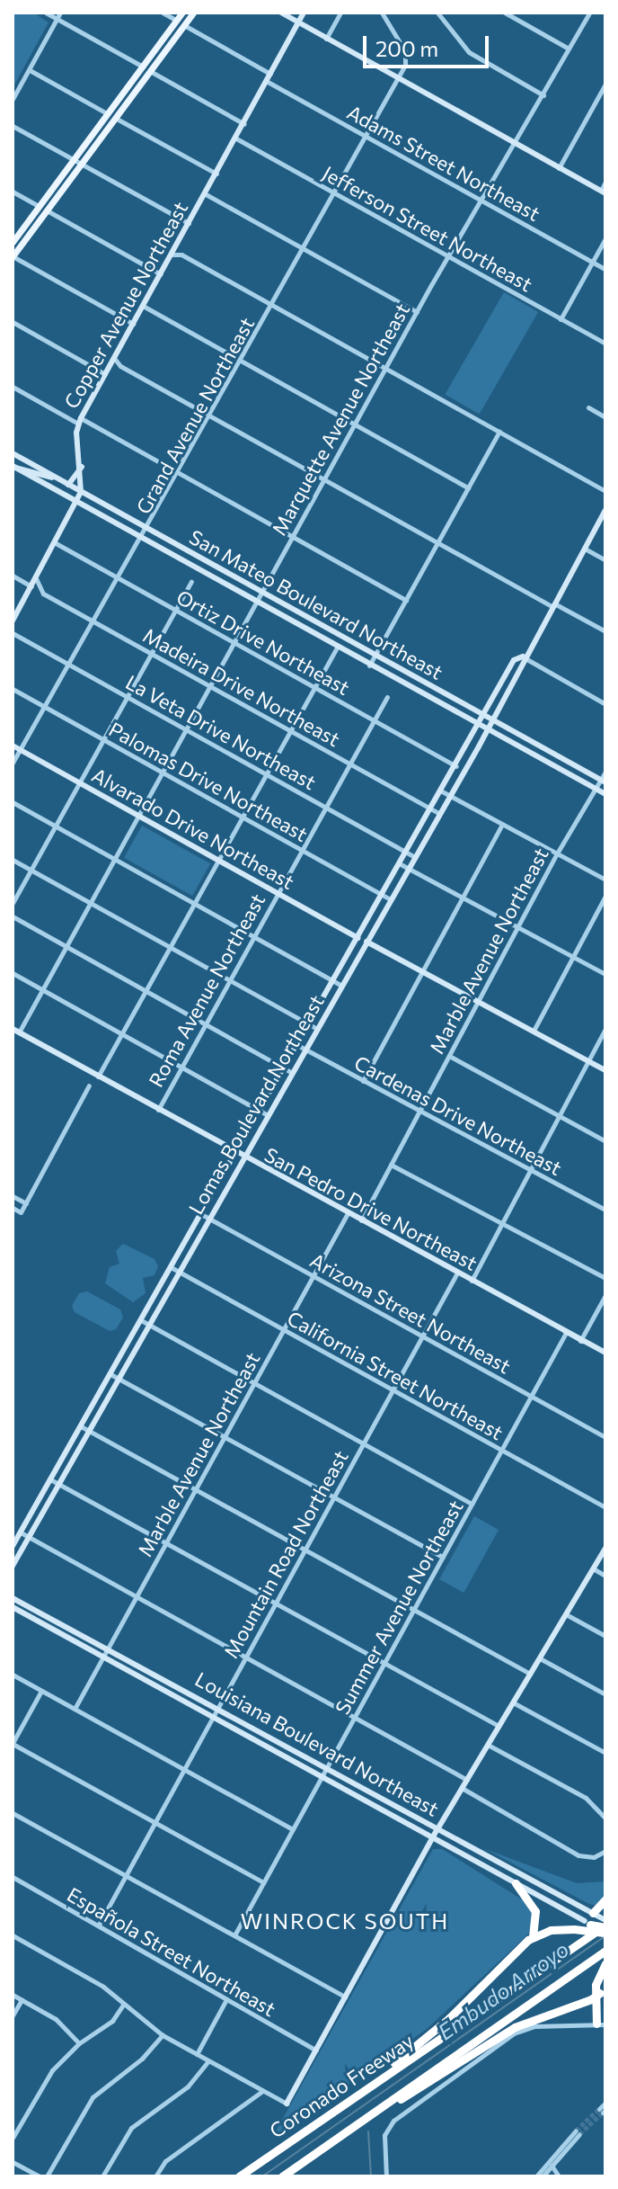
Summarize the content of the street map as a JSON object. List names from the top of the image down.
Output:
{
  "streets": {
    "highway": ["Coronado Freeway"],
    "main road": [
      "Copper Avenue Northeast",
      "San Mateo Boulevard Northeast",
      "Alvarado Drive Northeast",
      "Lomas Boulevard Northeast",
      "San Pedro Drive Northeast",
      "Louisiana Boulevard Northeast"
    ],
    "street": [
      "Adams Street Northeast",
      "Jefferson Street Northeast",
      "Grand Avenue Northeast",
      "Marquette Avenue Northeast",
      "Ortiz Drive Northeast",
      "Madeira Drive Northeast",
      "La Veta Drive Northeast",
      "Palomas Drive Northeast",
      "Marble Avenue Northeast",
      "Roma Avenue Northeast",
      "Cardenas Drive Northeast",
      "Arizona Street Northeast",
      "California Street Northeast",
      "Mountain Road Northeast",
      "Summer Avenue Northeast",
      "Española Street Northeast"
    ]
  },
  "crossings": [
    ["Adams Street Northeast", "Copper Avenue Northeast"],
    ["Adams Street Northeast", "Grand Avenue Northeast"],
    ["Adams Street Northeast", "Marquette Avenue Northeast"],
    ["Jefferson Street Northeast", "Copper Avenue Northeast"],
    ["Jefferson Street Northeast", "Grand Avenue Northeast"],
    ["Jefferson Street Northeast", "Marquette Avenue Northeast"],
    ["Copper Avenue Northeast", "San Mateo Boulevard Northeast"],
    ["Copper Avenue Northeast", "Ortiz Drive Northeast"],
    ["Copper Avenue Northeast", "Madeira Drive Northeast"],
    ["Grand Avenue Northeast", "San Mateo Boulevard Northeast"],
    ["Grand Avenue Northeast", "Ortiz Drive Northeast"],
    ["Grand Avenue Northeast", "Madeira Drive Northeast"],
    ["Grand Avenue Northeast", "La Veta Drive Northeast"],
    ["Grand Avenue Northeast", "Palomas Drive Northeast"],
    ["Grand Avenue Northeast", "Alvarado Drive Northeast"],
    ["Marquette Avenue Northeast", "San Mateo Boulevard Northeast"],
    ["Marquette Avenue Northeast", "Ortiz Drive Northeast"],
    ["Marquette Avenue Northeast", "Madeira Drive Northeast"],
    ["Marquette Avenue Northeast", "La Veta Drive Northeast"],
    ["Marquette Avenue Northeast", "Palomas Drive Northeast"],
    ["Marquette Avenue Northeast", "Alvarado Drive Northeast"],
    ["Marquette Avenue Northeast", "San Pedro Drive Northeast"],
    ["San Mateo Boulevard Northeast", "Marble Avenue Northeast"],
    ["San Mateo Boulevard Northeast", "Lomas Boulevard Northeast"],
    ["Ortiz Drive Northeast", "Roma Avenue Northeast"],
    ["Ortiz Drive Northeast", "Lomas Boulevard Northeast"],
    ["Madeira Drive Northeast", "Roma Avenue Northeast"],
    ["Madeira Drive Northeast", "Lomas Boulevard Northeast"],
    ["La Veta Drive Northeast", "Roma Avenue Northeast"],
    ["La Veta Drive Northeast", "Lomas Boulevard Northeast"],
    ["Palomas Drive Northeast", "Roma Avenue Northeast"],
    ["Palomas Drive Northeast", "Lomas Boulevard Northeast"],
    ["Alvarado Drive Northeast", "Roma Avenue Northeast"],
    ["Alvarado Drive Northeast", "Lomas Boulevard Northeast"],
    ["Marble Avenue Northeast", "Cardenas Drive Northeast"],
    ["Marble Avenue Northeast", "San Pedro Drive Northeast"],
    ["Marble Avenue Northeast", "Arizona Street Northeast"],
    ["Marble Avenue Northeast", "California Street Northeast"],
    ["Marble Avenue Northeast", "Louisiana Boulevard Northeast"],
    ["Roma Avenue Northeast", "San Pedro Drive Northeast"],
    ["Lomas Boulevard Northeast", "Cardenas Drive Northeast"],
    ["Lomas Boulevard Northeast", "San Pedro Drive Northeast"],
    ["Lomas Boulevard Northeast", "Arizona Street Northeast"],
    ["Lomas Boulevard Northeast", "California Street Northeast"],
    ["San Pedro Drive Northeast", "Mountain Road Northeast"],
    ["San Pedro Drive Northeast", "Summer Avenue Northeast"],
    ["Arizona Street Northeast", "Mountain Road Northeast"],
    ["Arizona Street Northeast", "Summer Avenue Northeast"],
    ["California Street Northeast", "Mountain Road Northeast"],
    ["California Street Northeast", "Summer Avenue Northeast"],
    ["Mountain Road Northeast", "Louisiana Boulevard Northeast"],
    ["Mountain Road Northeast", "Española Street Northeast"],
    ["Summer Avenue Northeast", "Louisiana Boulevard Northeast"],
    ["Louisiana Boulevard Northeast", "Coronado Freeway"]
  ],
  "districts": ["WINROCK SOUTH"],
  "water": ["Embudo Arroyo"],
  "scale_bar": "200 m"
}
